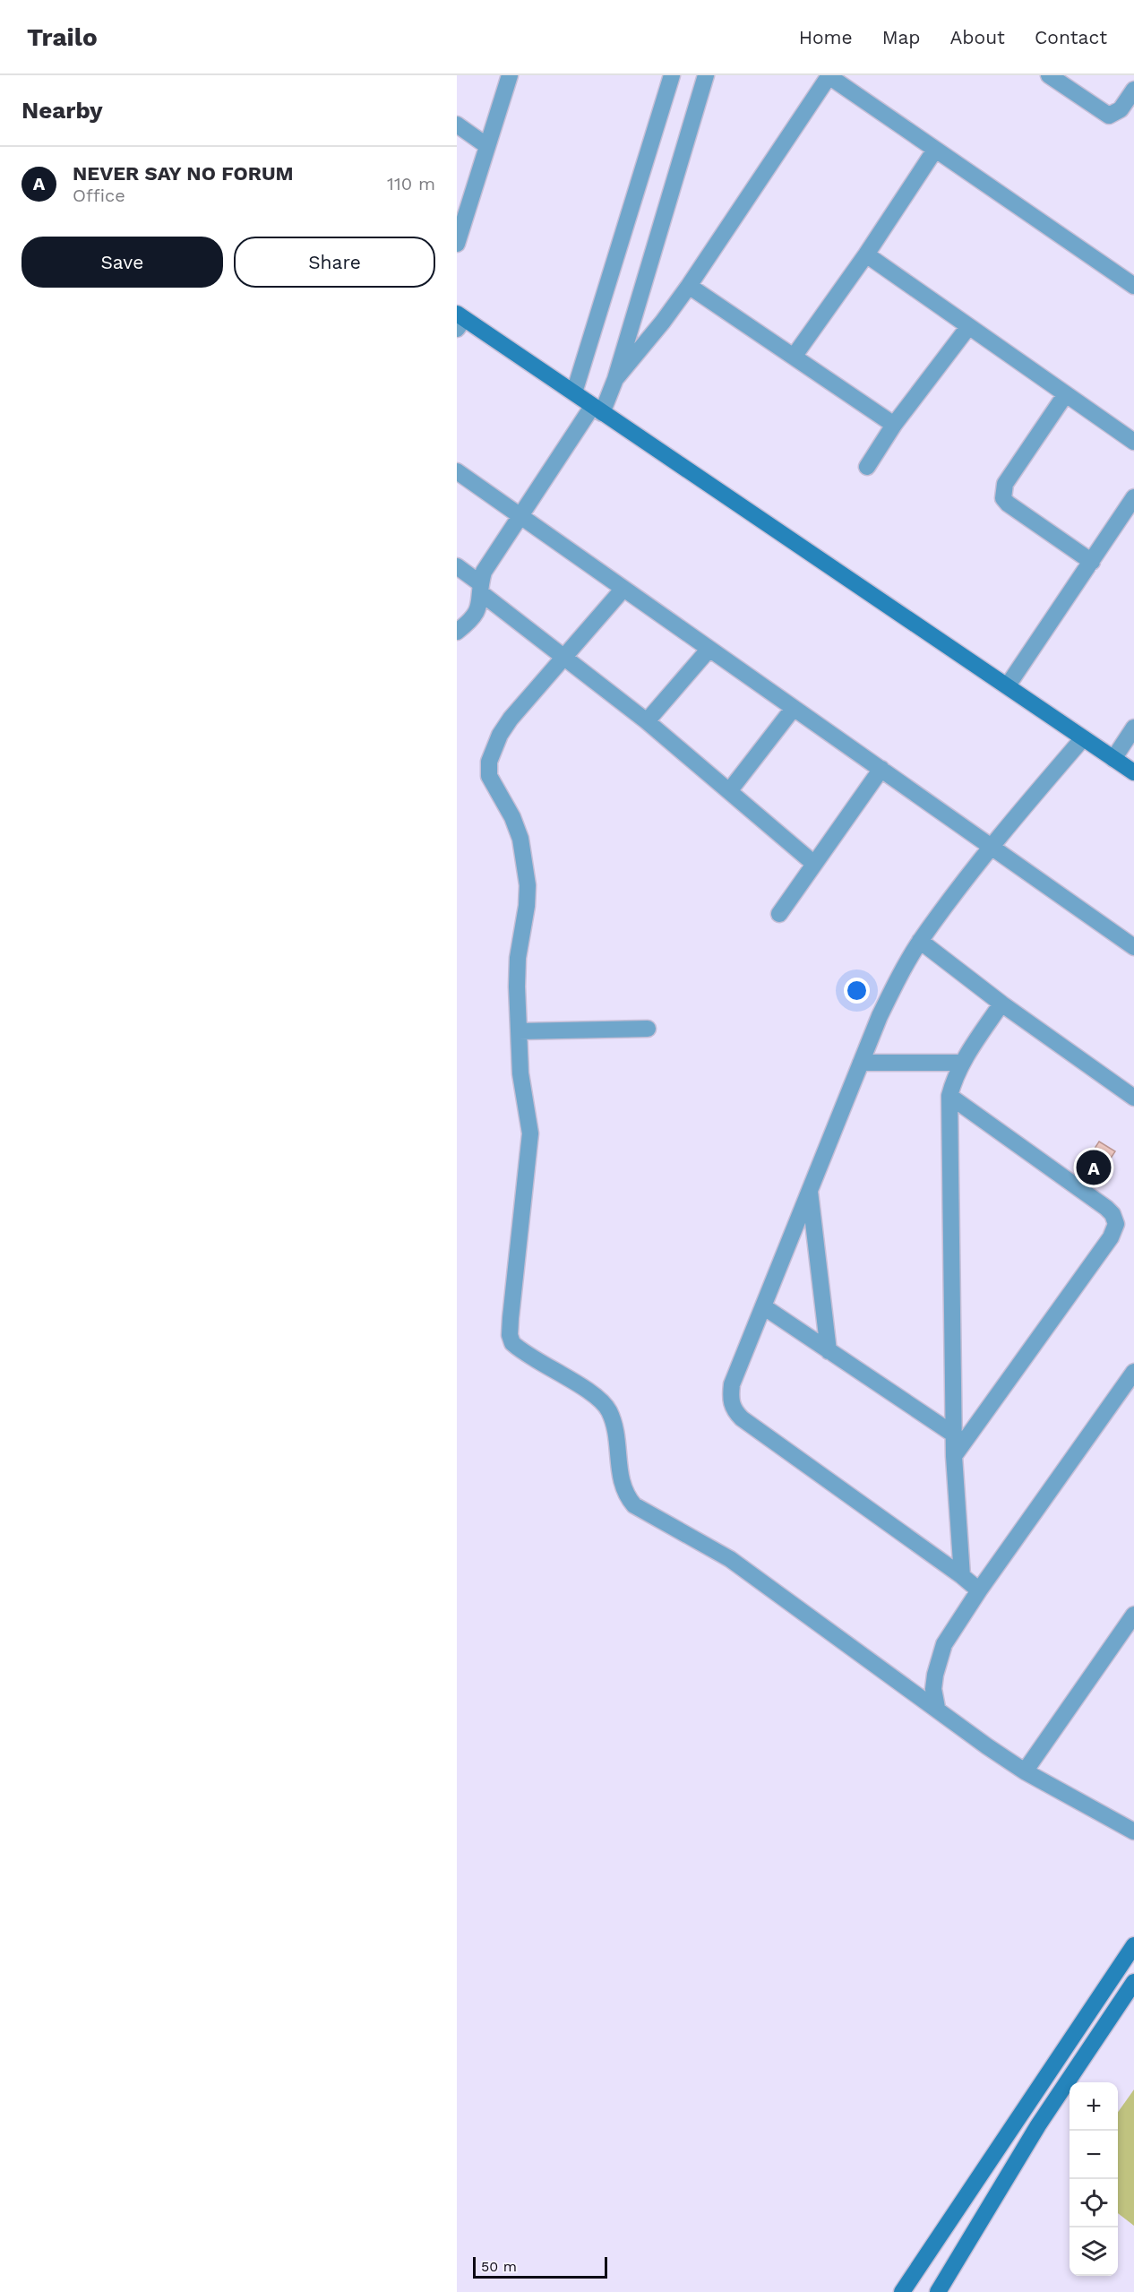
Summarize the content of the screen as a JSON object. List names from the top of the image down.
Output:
{
  "scale_bar": "50 m",
  "page": {
    "header": "Trailo",
    "nav": [
      "Home",
      "Map",
      "About",
      "Contact"
    ],
    "heading": "Nearby",
    "list": [
      {
        "mark": "A",
        "name": "NEVER SAY NO FORUM",
        "note": "Office",
        "value": "110 m"
      }
    ],
    "buttons": ["Save", "Share"],
    "pins": "A",
    "map_buttons": ["+", "−"],
    "scale": "50 m"
  }
}
